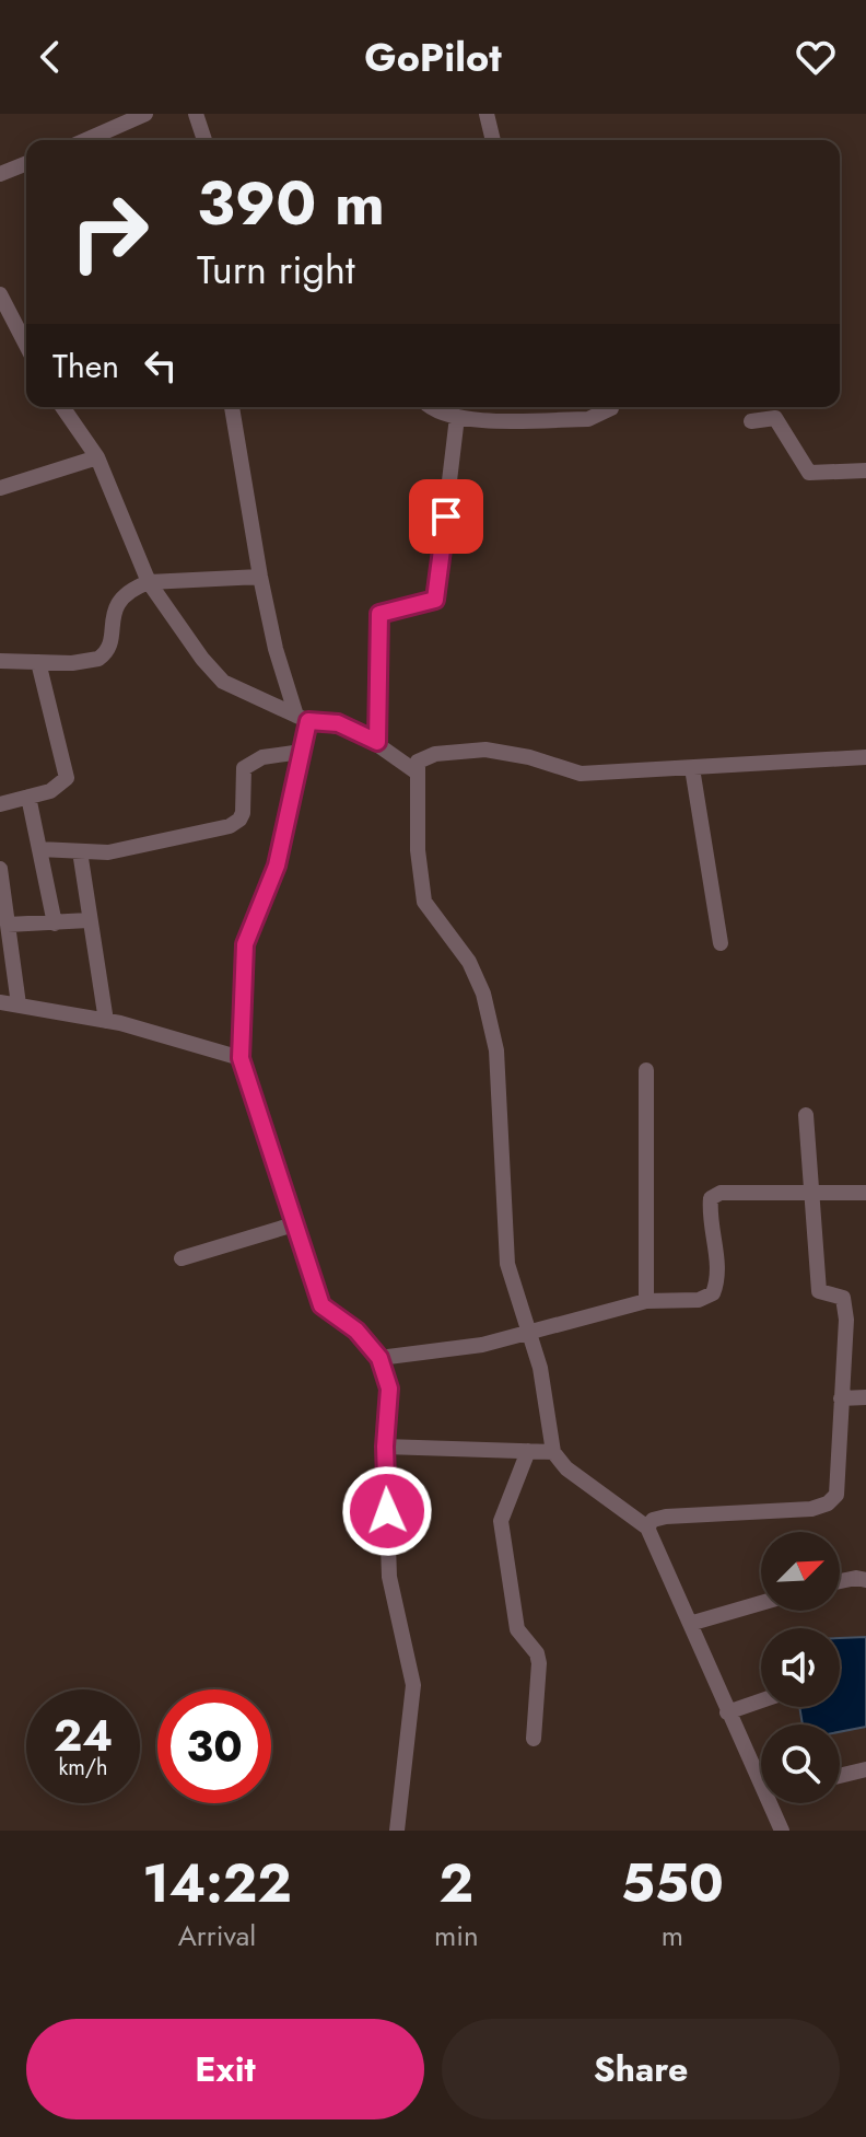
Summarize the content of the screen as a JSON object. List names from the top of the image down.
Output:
{
  "north": "top right",
  "page": {
    "header": "GoPilot",
    "turn": ["390 m", "Turn right"],
    "then": "Then",
    "speed": "24 km/h",
    "limit": "30",
    "eta": [
      "14:22",
      "Arrival",
      "2",
      "min",
      "550",
      "m"
    ],
    "buttons": ["Exit", "Share"]
  }
}
